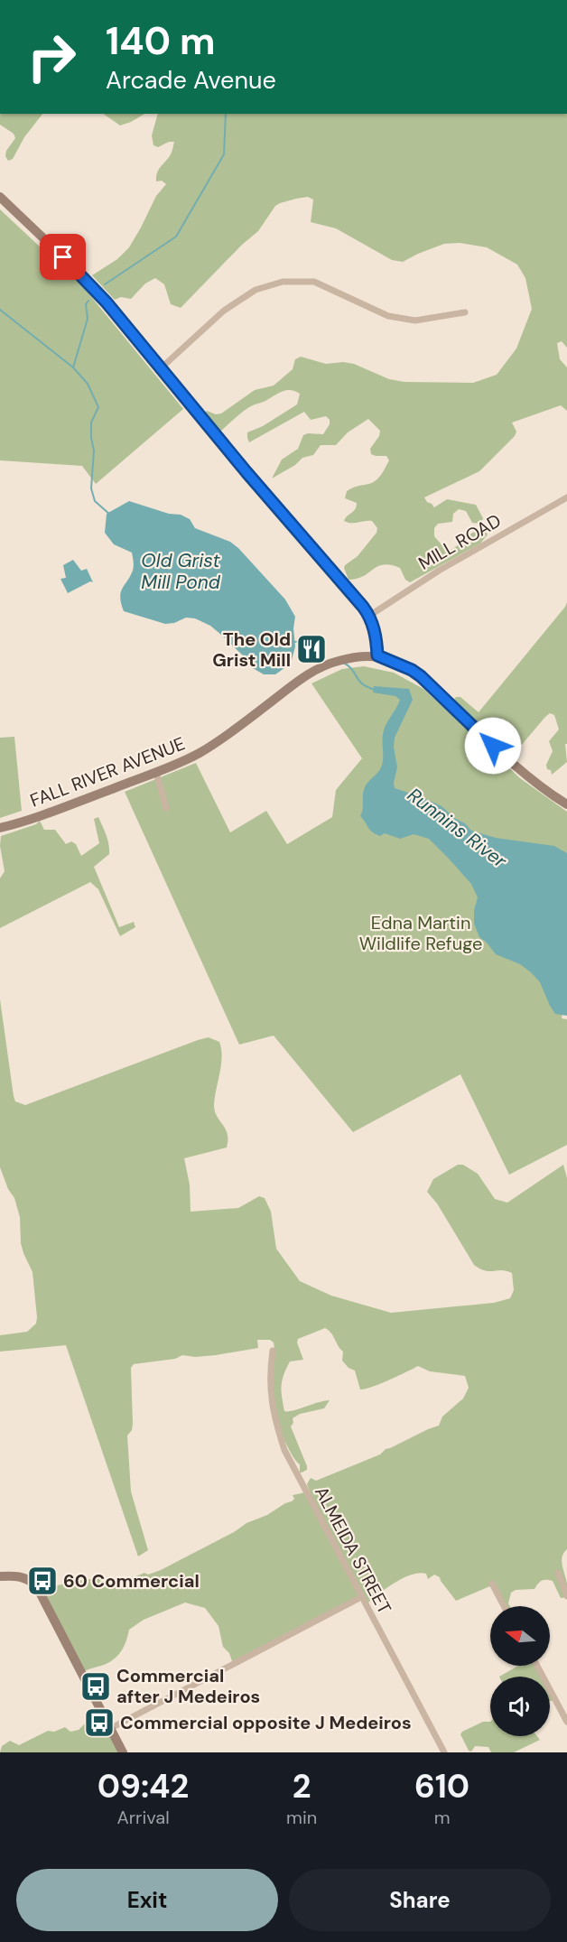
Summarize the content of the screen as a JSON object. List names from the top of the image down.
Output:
{
  "streets": {
    "main road": ["FALL RIVER AVENUE"],
    "street": ["MILL ROAD", "ALMEIDA STREET"]
  },
  "water": ["Old Grist Mill Pond", "Runnins River"],
  "parks": ["Edna Martin Wildlife Refuge"],
  "places": {
    "restaurant": ["The Old Grist Mill"],
    "bus stop": ["60 Commercial", "Commercial after J Medeiros", "Commercial opposite J Medeiros"]
  },
  "north": "left",
  "page": {
    "turn": ["140 m", "Arcade Avenue"],
    "eta": [
      "09:42",
      "Arrival",
      "2",
      "min",
      "610",
      "m"
    ],
    "buttons": ["Exit", "Share"]
  }
}
